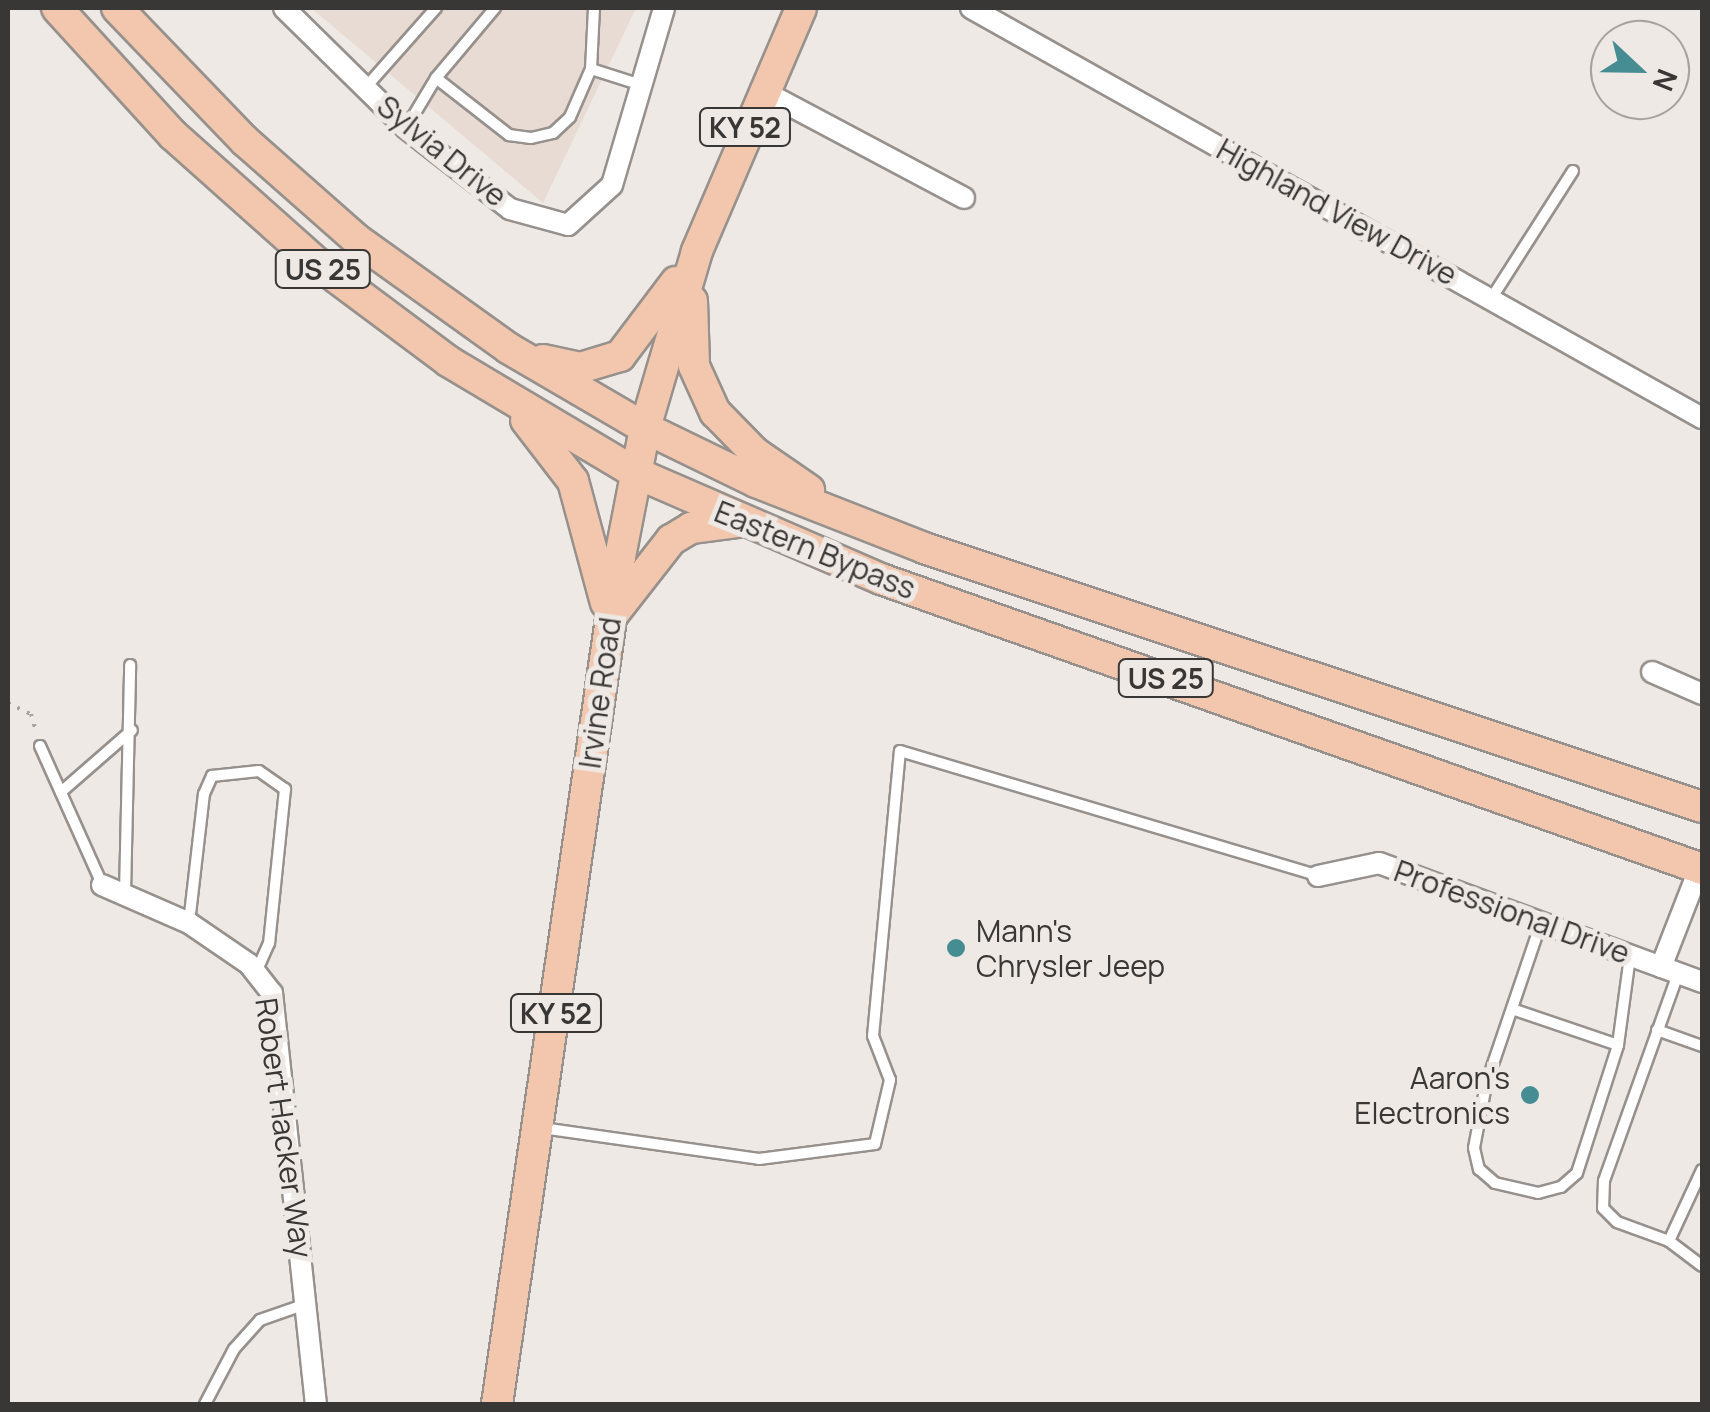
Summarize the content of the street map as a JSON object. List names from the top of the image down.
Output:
{
  "streets": {
    "main road": [
      "KY 52",
      "US 25",
      "Eastern Bypass",
      "Irvine Road"
    ],
    "street": [
      "Sylvia Drive",
      "Highland View Drive",
      "Professional Drive",
      "Robert Hacker Way"
    ]
  },
  "crossings": [
    ["Eastern Bypass", "Irvine Road"]
  ],
  "places": ["Mann's Chrysler Jeep", "Aaron's Electronics"],
  "north": "right"
}
